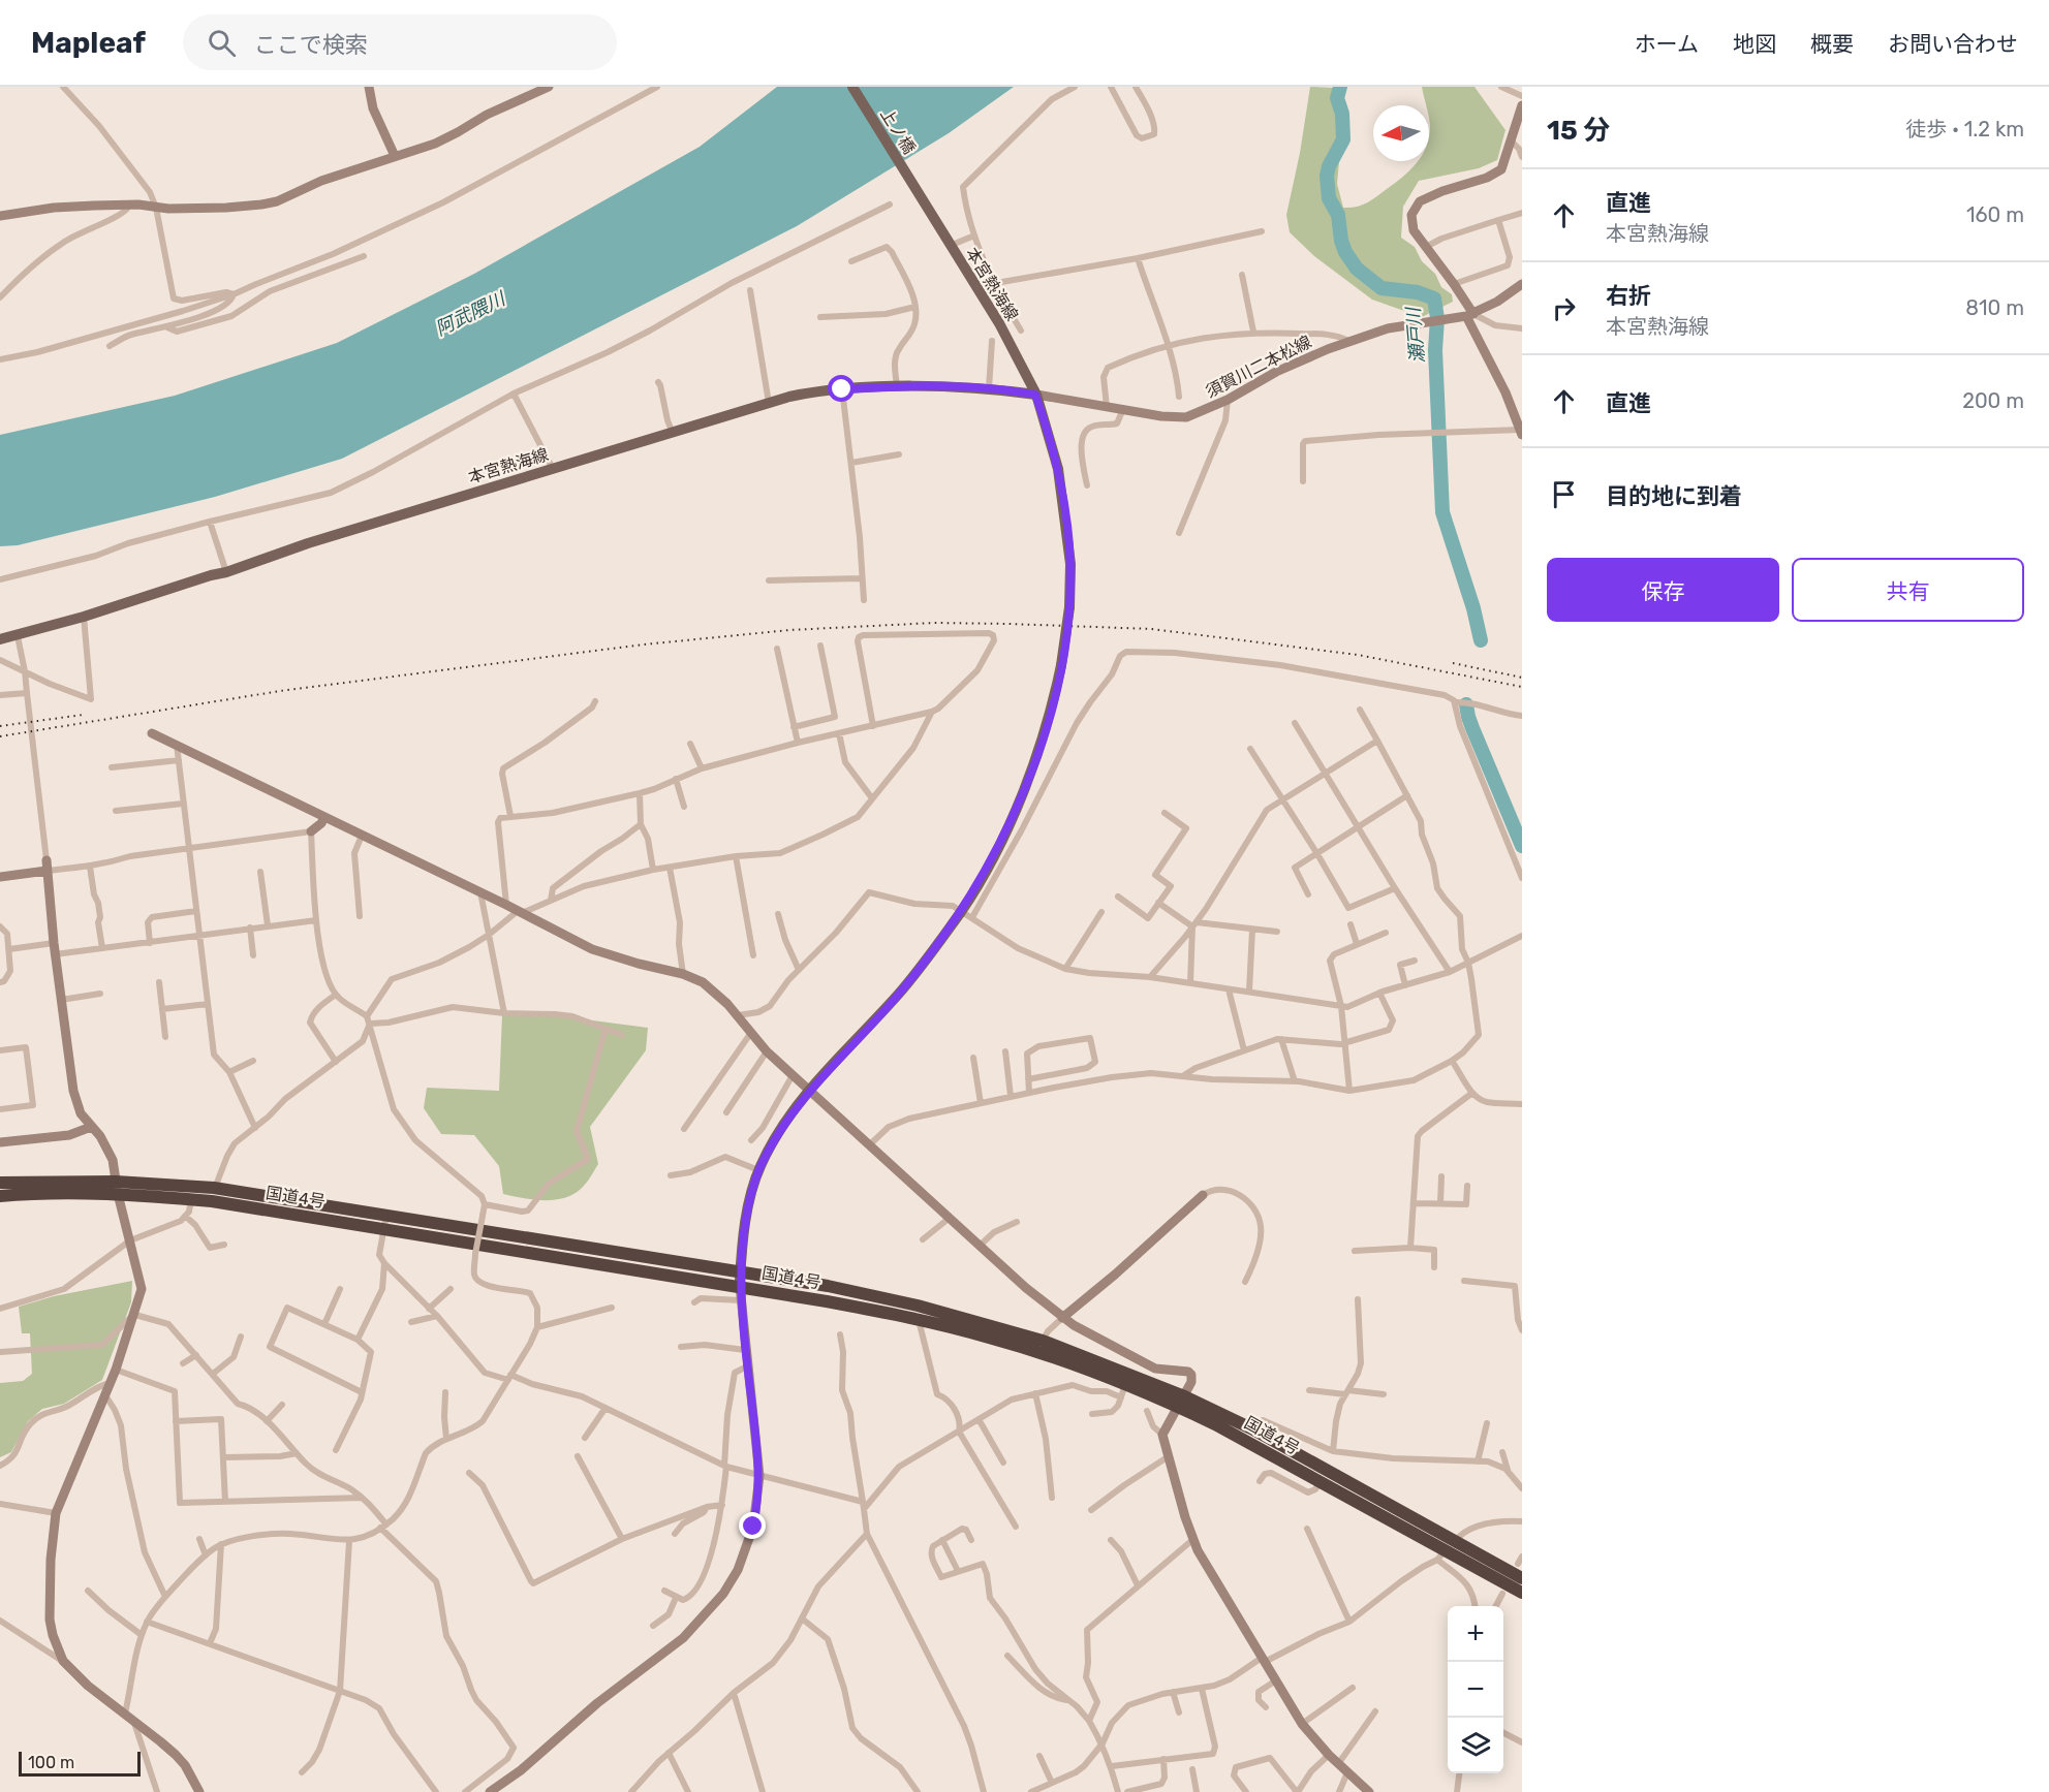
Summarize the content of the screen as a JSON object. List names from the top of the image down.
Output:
{
  "streets": {
    "highway": ["国道4号"],
    "main road": ["上ノ橋", "本宮熱海線"],
    "street": ["須賀川二本松線"]
  },
  "crossings": [
    ["上ノ橋", "本宮熱海線"],
    ["本宮熱海線", "須賀川二本松線"],
    ["本宮熱海線", "国道4号"]
  ],
  "water": ["阿武隈川", "瀬戸川"],
  "scale_bar": "100 m",
  "north": "left",
  "page": {
    "header": "Mapleaf",
    "search": "ここで検索",
    "nav": [
      "ホーム",
      "地図",
      "概要",
      "お問い合わせ"
    ],
    "heading": ["15 分", "徒歩 · 1.2 km"],
    "list": [
      ["直進", "本宮熱海線", "160 m"],
      ["右折", "本宮熱海線", "810 m"],
      ["直進", "200 m"],
      "目的地に到着"
    ],
    "buttons": ["保存", "共有"],
    "map_buttons": ["+", "−"],
    "scale": "100 m"
  }
}
